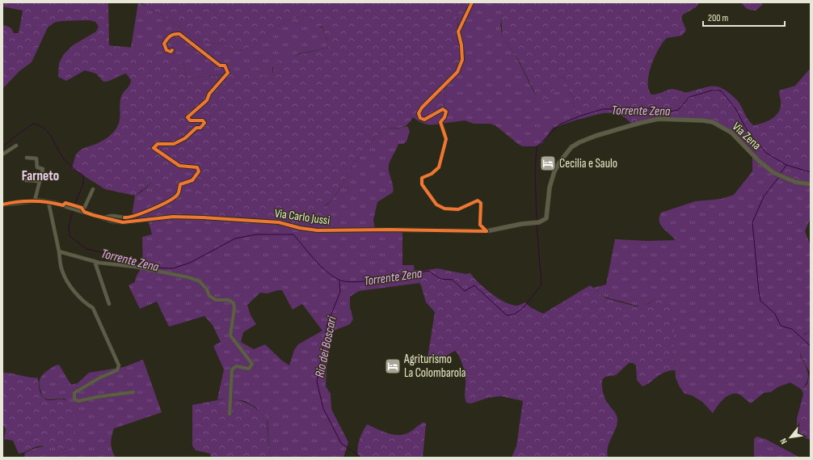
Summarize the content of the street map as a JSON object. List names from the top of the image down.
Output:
{
  "streets": {
    "street": ["Via Zena", "Via Carlo Jussi"]
  },
  "crossings": [
    ["Via Zena", "Via Carlo Jussi"]
  ],
  "districts": ["Farneto"],
  "water": ["Torrente Zena", "Rio dei Boscari"],
  "places": {
    "hotel": ["Cecilia e Saulo", "Agriturismo La Colombarola"]
  },
  "scale_bar": "200 m",
  "north": "bottom left"
}
